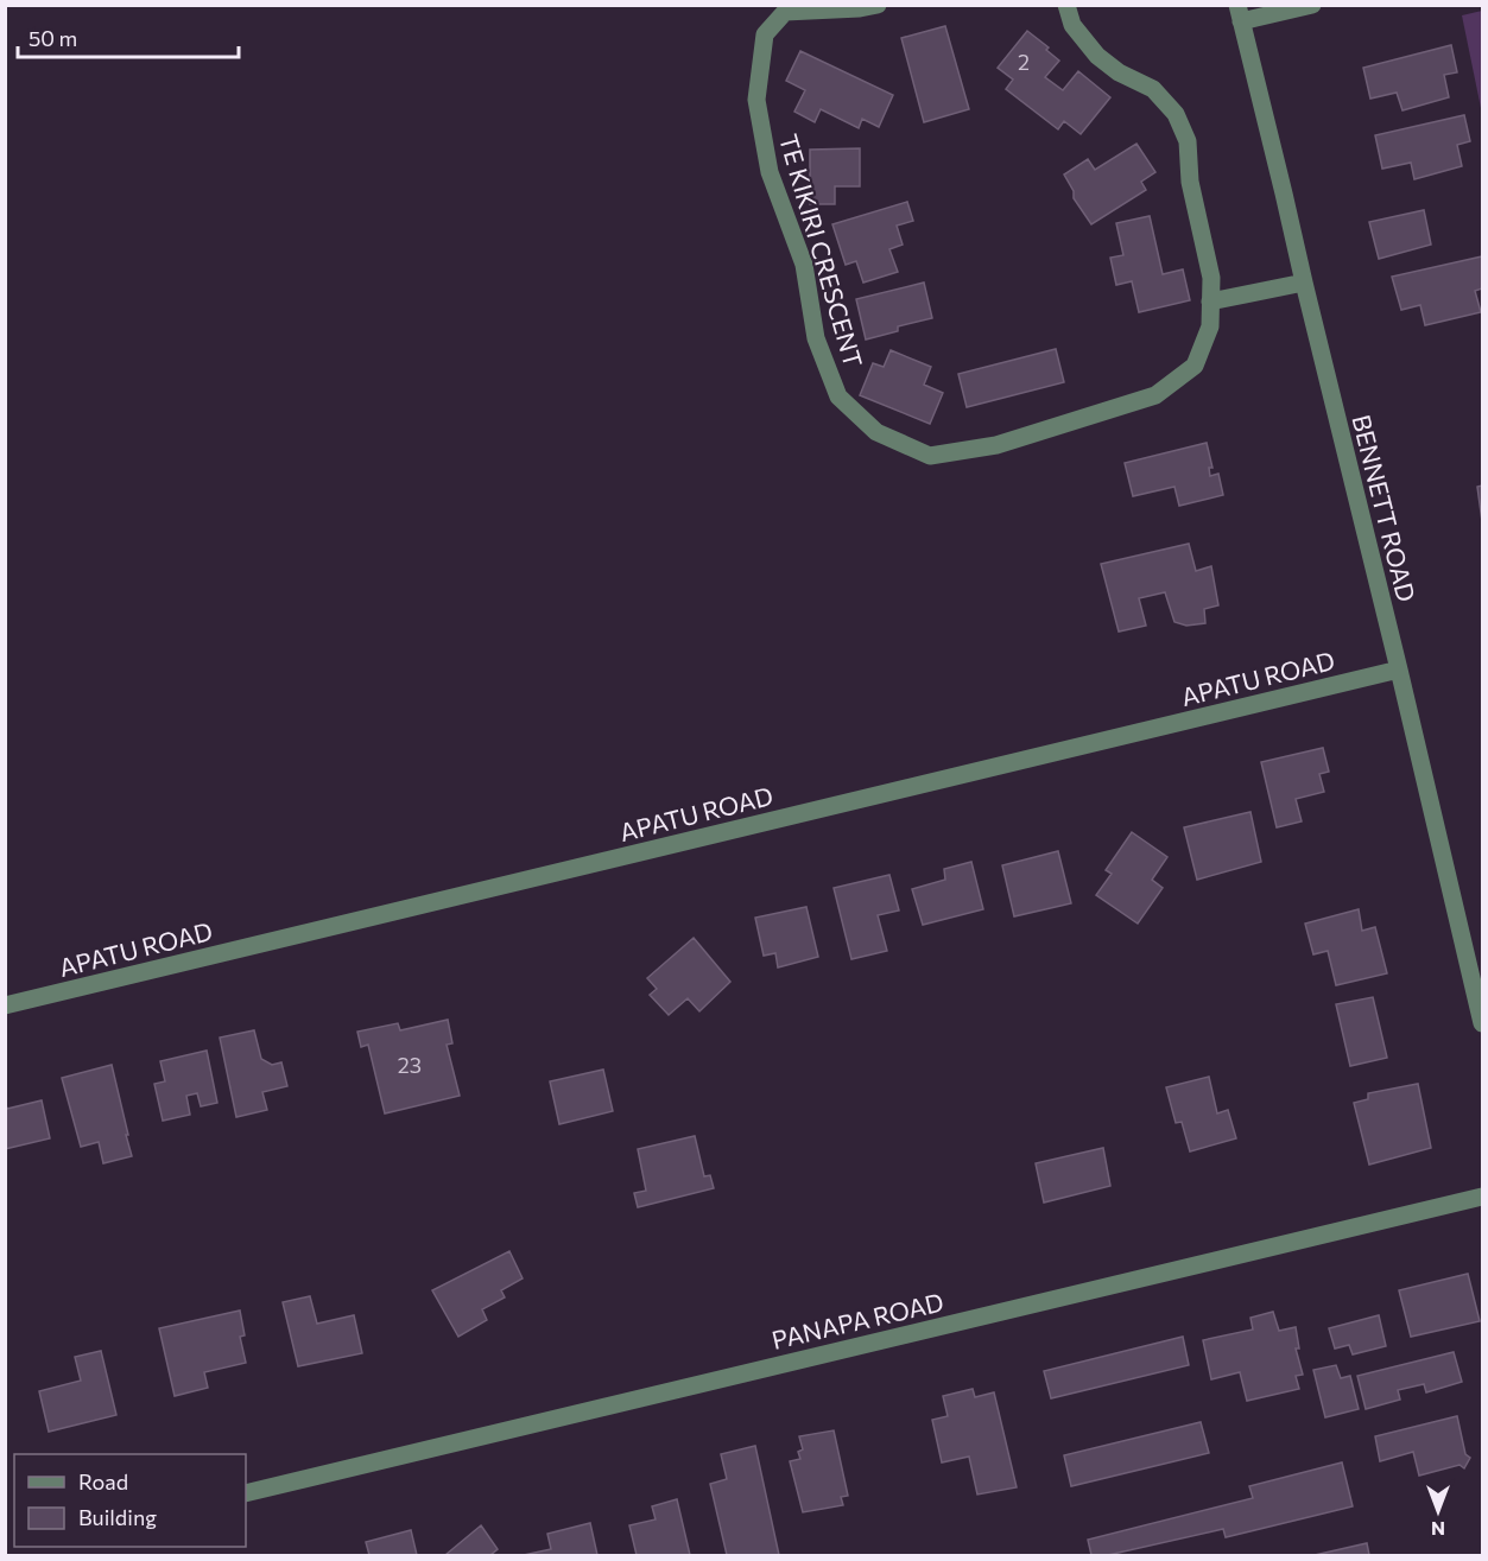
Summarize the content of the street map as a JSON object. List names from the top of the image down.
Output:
{
  "streets": {
    "street": [
      "TE KIKIRI CRESCENT",
      "BENNETT ROAD",
      "APATU ROAD",
      "PANAPA ROAD"
    ]
  },
  "crossings": [
    ["BENNETT ROAD", "APATU ROAD"]
  ],
  "house_numbers": ["2", "23"],
  "legend": ["Road", "Building"],
  "scale_bar": "50 m",
  "north": "bottom"
}
